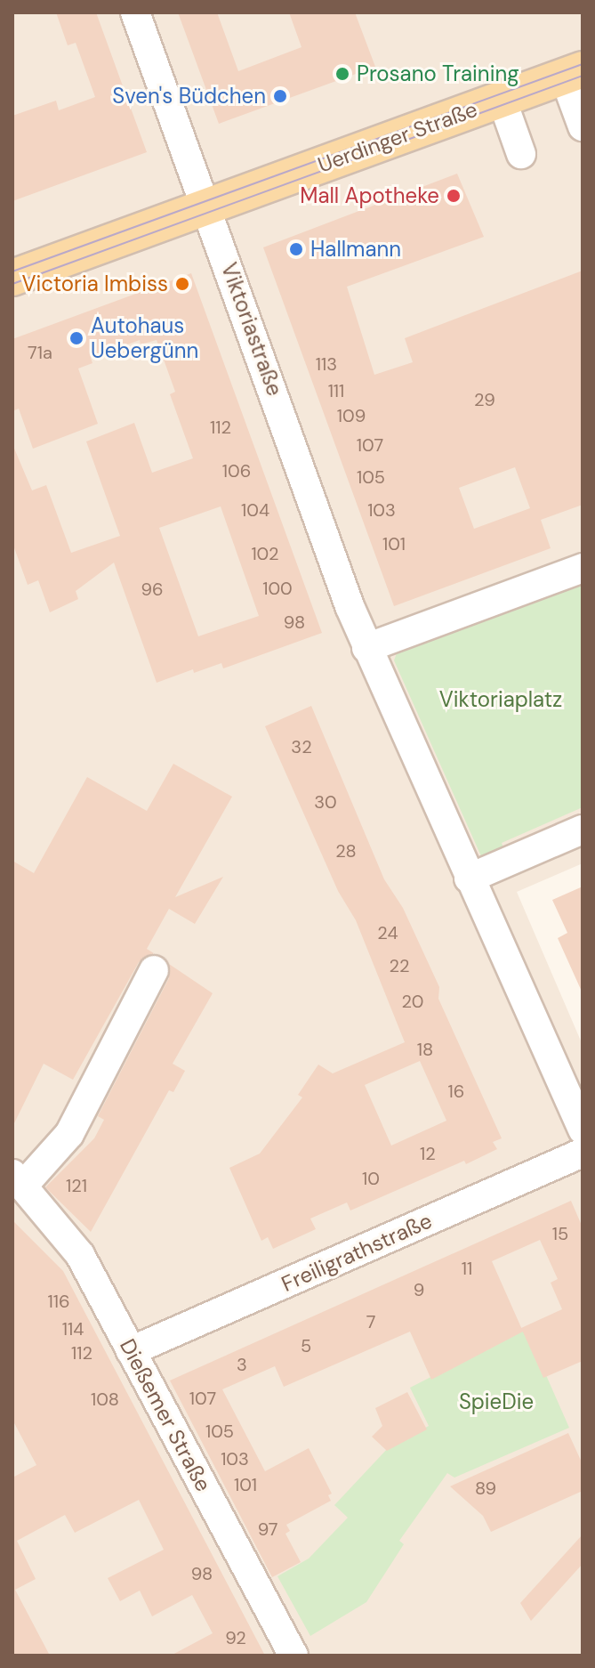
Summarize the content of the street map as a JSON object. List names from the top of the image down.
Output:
{
  "streets": {
    "main road": ["Uerdinger Straße"],
    "street": ["Viktoriastraße", "Freiligrathstraße", "Dießemer Straße"]
  },
  "crossings": [
    ["Uerdinger Straße", "Viktoriastraße"],
    ["Freiligrathstraße", "Dießemer Straße"]
  ],
  "parks": ["Viktoriaplatz", "SpieDie"],
  "places": [
    "Prosano Training",
    "Sven's Büdchen",
    "Mall Apotheke",
    "Hallmann",
    "Victoria Imbiss",
    "Autohaus Uebergünn"
  ],
  "house_numbers": [
    "71a",
    "113",
    "111",
    "29",
    "109",
    "112",
    "107",
    "106",
    "105",
    "104",
    "103",
    "101",
    "102",
    "100",
    "96",
    "98",
    "32",
    "30",
    "28",
    "24",
    "22",
    "20",
    "18",
    "16",
    "12",
    "10",
    "121",
    "15",
    "11",
    "9",
    "116",
    "7",
    "114",
    "5",
    "112",
    "3",
    "107",
    "108",
    "105",
    "103",
    "101",
    "89",
    "97",
    "98",
    "92"
  ]
}
